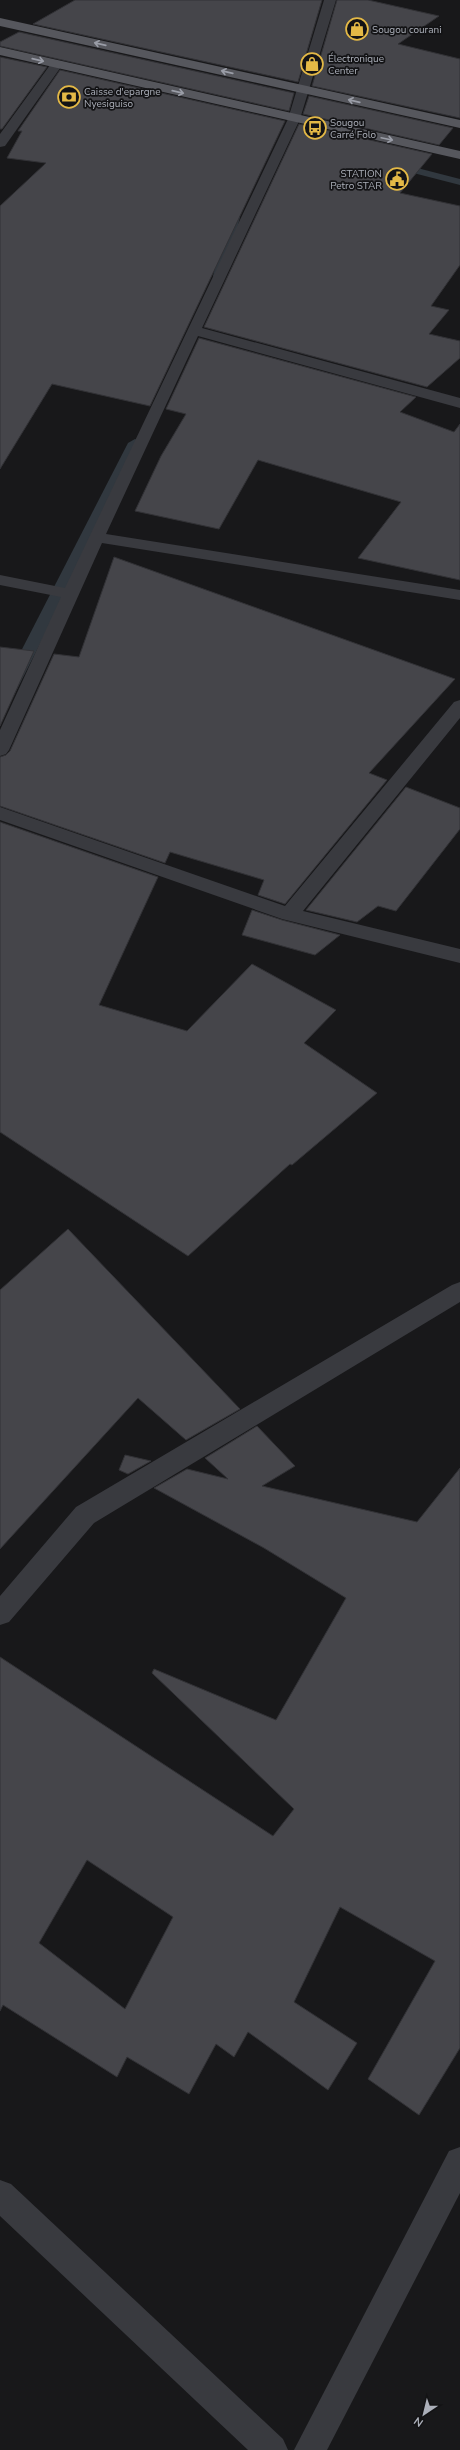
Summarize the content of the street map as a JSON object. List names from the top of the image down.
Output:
{
  "places": {
    "shop": ["Sougou courani", "Électronique Center"],
    "bank": ["Caisse d'epargne Nyesiguiso"],
    "bus stop": ["Sougou Carré Folo"],
    "public building": ["STATION Petro STAR"]
  },
  "north": "bottom left"
}
